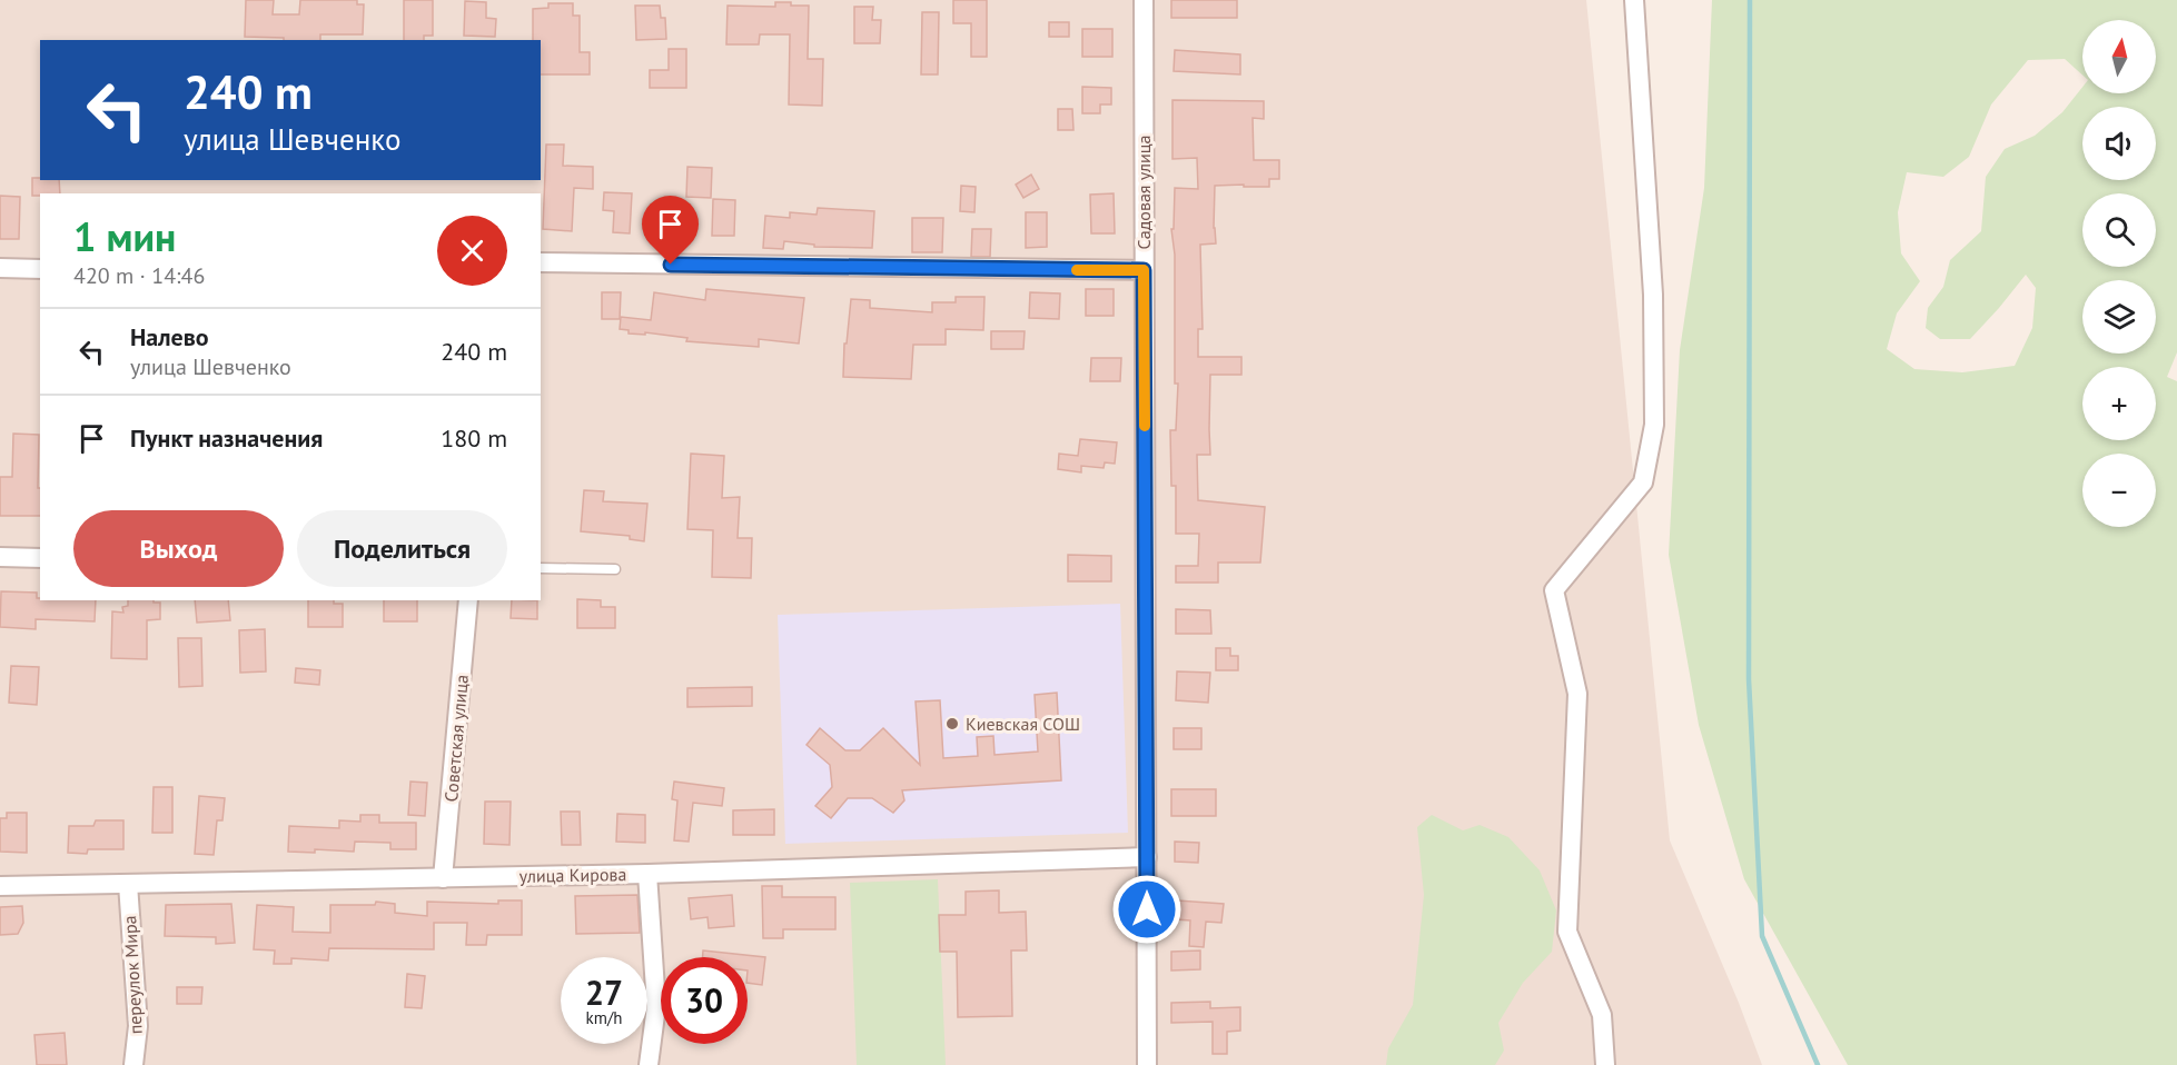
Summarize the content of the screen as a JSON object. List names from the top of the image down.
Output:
{
  "streets": {
    "street": [
      "Садовая улица",
      "Советская улица",
      "улица Кирова",
      "переулок Мира"
    ]
  },
  "crossings": [
    ["Садовая улица", "улица Кирова"],
    ["Советская улица", "улица Кирова"],
    ["улица Кирова", "переулок Мира"]
  ],
  "places": ["Киевская СОШ"],
  "north": "top",
  "page": {
    "map_buttons": ["+", "−"],
    "turn": ["240 m", "улица Шевченко"],
    "heading": ["1 мин", "420 m · 14:46"],
    "list": [
      {
        "name": "Налево",
        "note": "улица Шевченко",
        "value": "240 m"
      },
      {
        "name": "Пункт назначения",
        "value": "180 m"
      }
    ],
    "buttons": ["Выход", "Поделиться"],
    "speed": "27 km/h",
    "limit": "30"
  }
}
